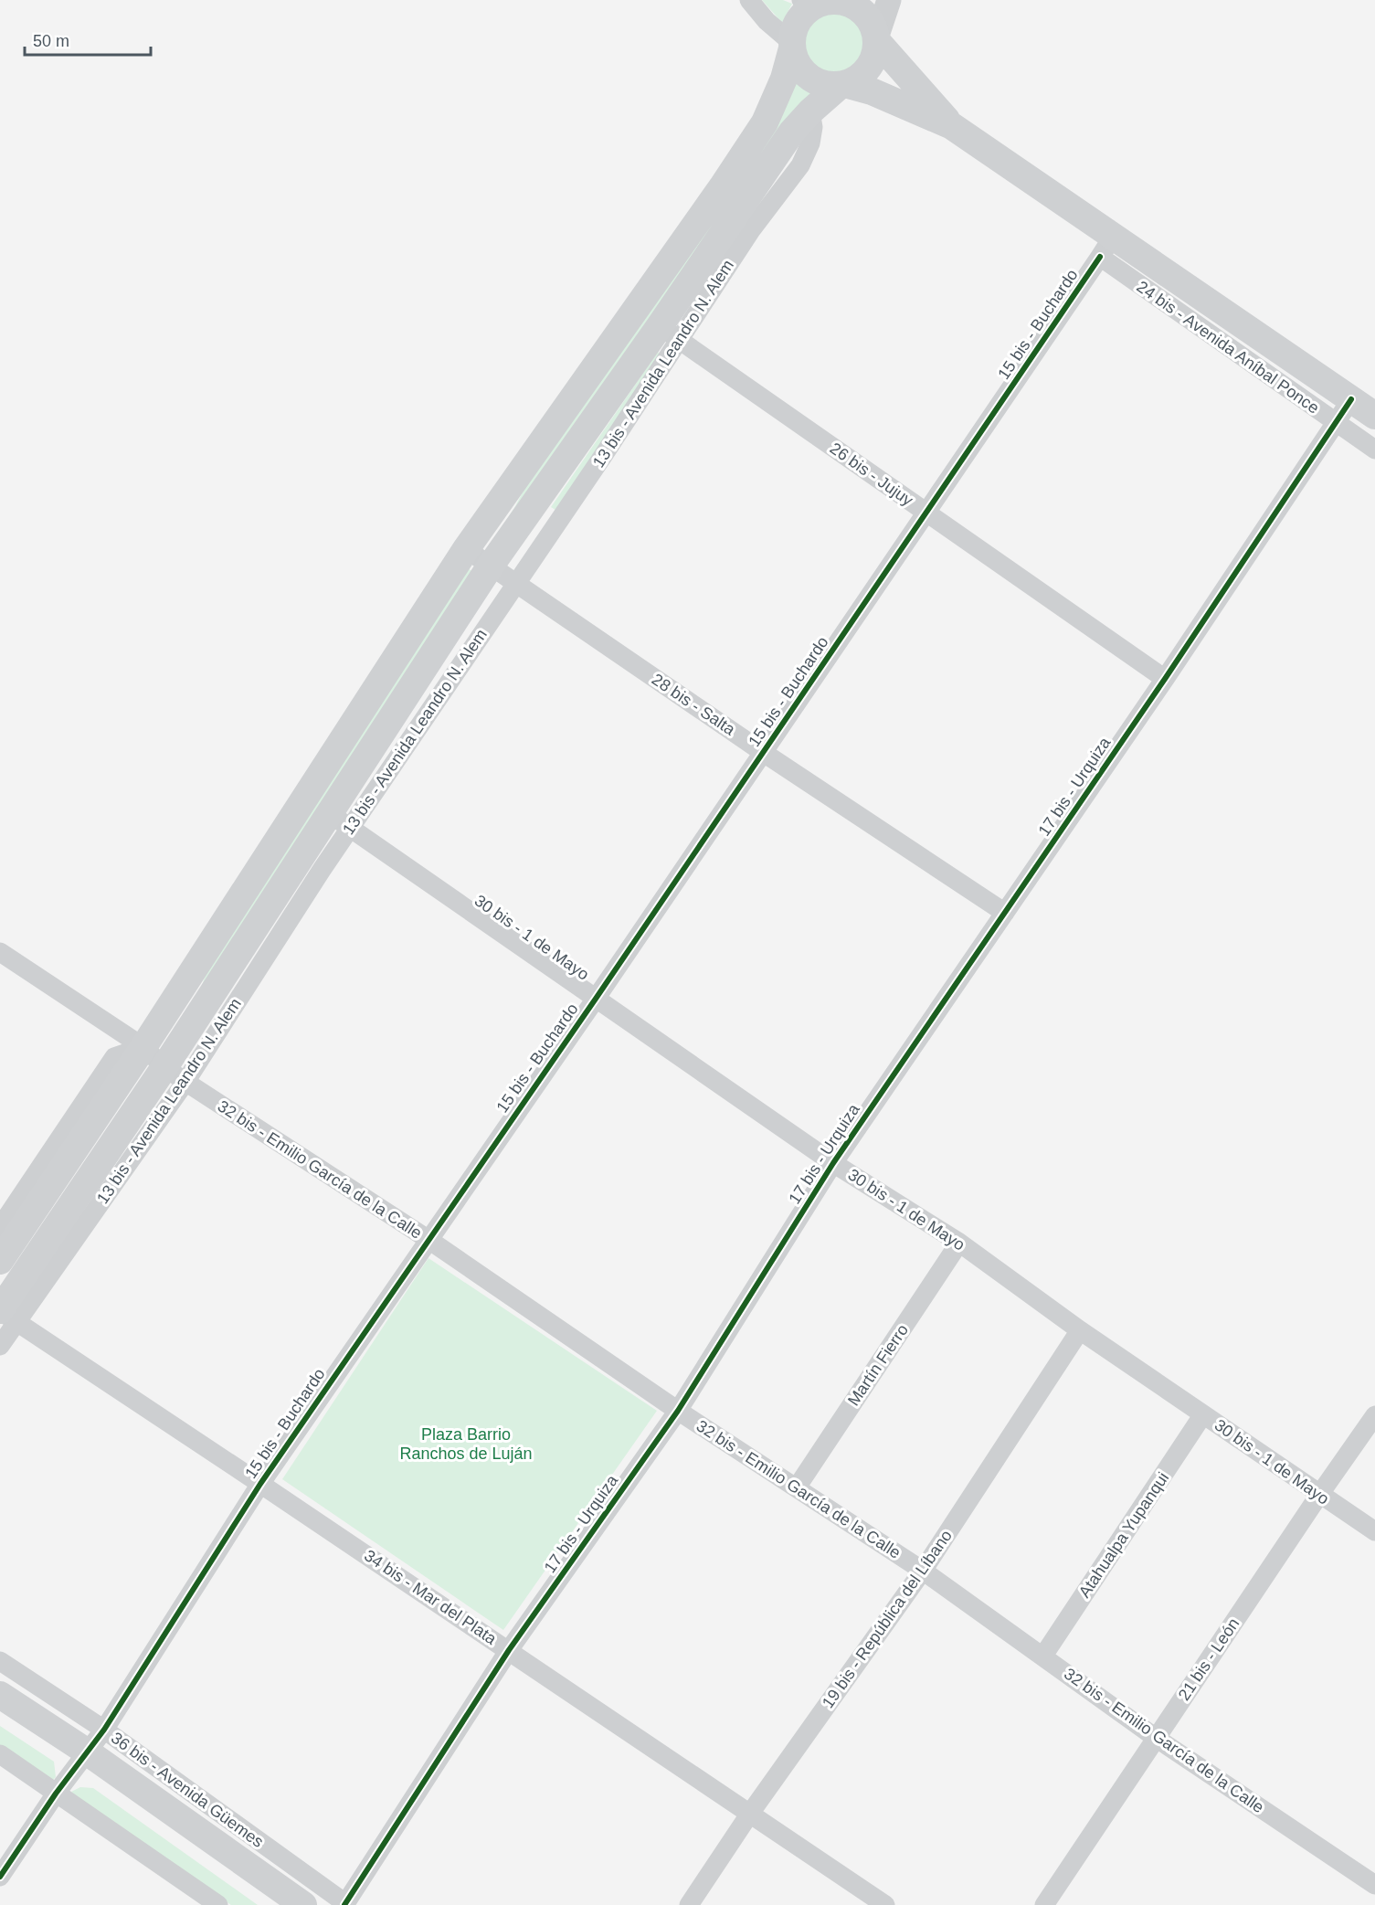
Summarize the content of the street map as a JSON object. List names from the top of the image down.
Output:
{
  "streets": {
    "main road": ["24 bis - Avenida Aníbal Ponce", "13 bis - Avenida Leandro N. Alem", "36 bis - Avenida Güemes"],
    "street": [
      "15 bis - Buchardo",
      "26 bis - Jujuy",
      "28 bis - Salta",
      "17 bis - Urquiza",
      "30 bis - 1 de Mayo",
      "32 bis - Emilio García de la Calle",
      "Martín Fierro",
      "Atahualpa Yupanqui",
      "34 bis - Mar del Plata",
      "19 bis - República del Líbano",
      "21 bis - León"
    ]
  },
  "crossings": [
    ["15 bis - Buchardo", "24 bis - Avenida Aníbal Ponce"],
    ["15 bis - Buchardo", "26 bis - Jujuy"],
    ["15 bis - Buchardo", "28 bis - Salta"],
    ["15 bis - Buchardo", "30 bis - 1 de Mayo"],
    ["15 bis - Buchardo", "32 bis - Emilio García de la Calle"],
    ["15 bis - Buchardo", "34 bis - Mar del Plata"],
    ["15 bis - Buchardo", "36 bis - Avenida Güemes"],
    ["24 bis - Avenida Aníbal Ponce", "13 bis - Avenida Leandro N. Alem"],
    ["24 bis - Avenida Aníbal Ponce", "17 bis - Urquiza"],
    ["13 bis - Avenida Leandro N. Alem", "26 bis - Jujuy"],
    ["13 bis - Avenida Leandro N. Alem", "28 bis - Salta"],
    ["13 bis - Avenida Leandro N. Alem", "30 bis - 1 de Mayo"],
    ["13 bis - Avenida Leandro N. Alem", "32 bis - Emilio García de la Calle"],
    ["13 bis - Avenida Leandro N. Alem", "34 bis - Mar del Plata"],
    ["26 bis - Jujuy", "17 bis - Urquiza"],
    ["28 bis - Salta", "17 bis - Urquiza"],
    ["17 bis - Urquiza", "30 bis - 1 de Mayo"],
    ["17 bis - Urquiza", "32 bis - Emilio García de la Calle"],
    ["17 bis - Urquiza", "34 bis - Mar del Plata"],
    ["17 bis - Urquiza", "36 bis - Avenida Güemes"],
    ["30 bis - 1 de Mayo", "Martín Fierro"],
    ["30 bis - 1 de Mayo", "Atahualpa Yupanqui"],
    ["30 bis - 1 de Mayo", "19 bis - República del Líbano"],
    ["30 bis - 1 de Mayo", "21 bis - León"],
    ["32 bis - Emilio García de la Calle", "Martín Fierro"],
    ["32 bis - Emilio García de la Calle", "Atahualpa Yupanqui"],
    ["32 bis - Emilio García de la Calle", "19 bis - República del Líbano"],
    ["32 bis - Emilio García de la Calle", "21 bis - León"],
    ["34 bis - Mar del Plata", "19 bis - República del Líbano"]
  ],
  "parks": ["Plaza Barrio Ranchos de Luján"],
  "scale_bar": "50 m"
}
